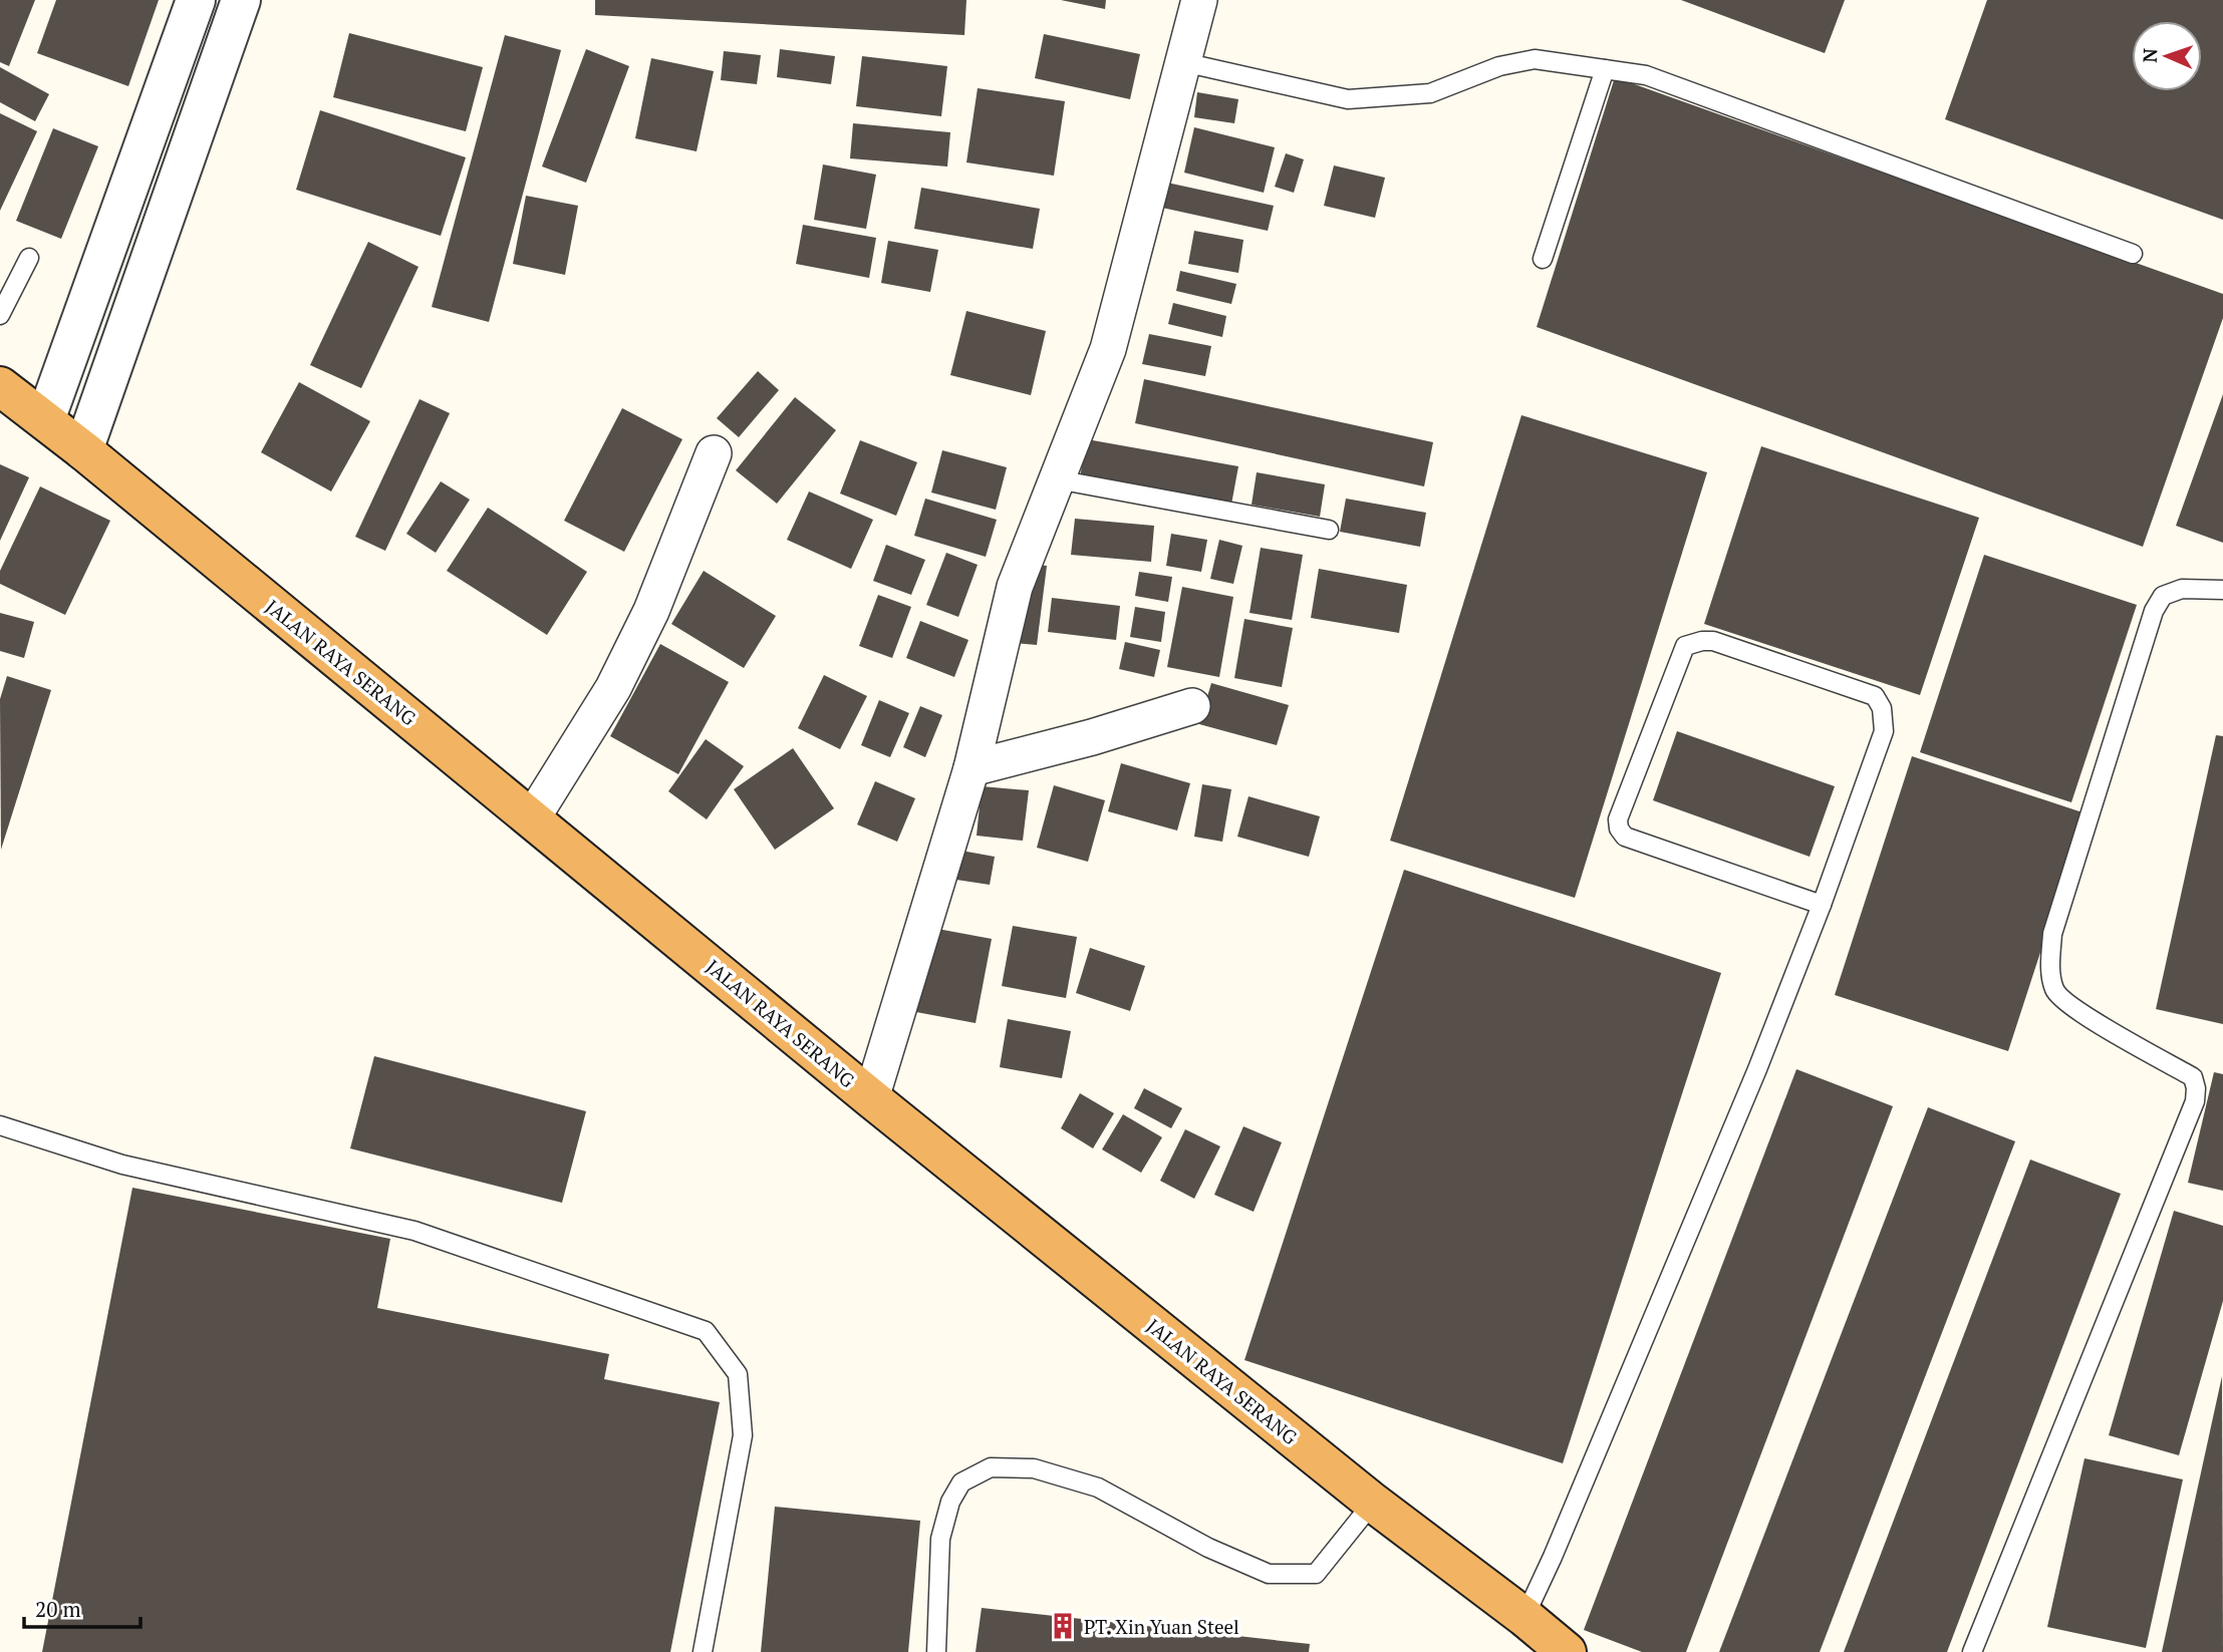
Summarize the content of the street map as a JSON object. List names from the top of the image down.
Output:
{
  "streets": {
    "highway": ["JALAN RAYA SERANG"]
  },
  "places": {
    "building": ["PT. Xin Yuan Steel"]
  },
  "scale_bar": "20 m",
  "north": "left"
}
